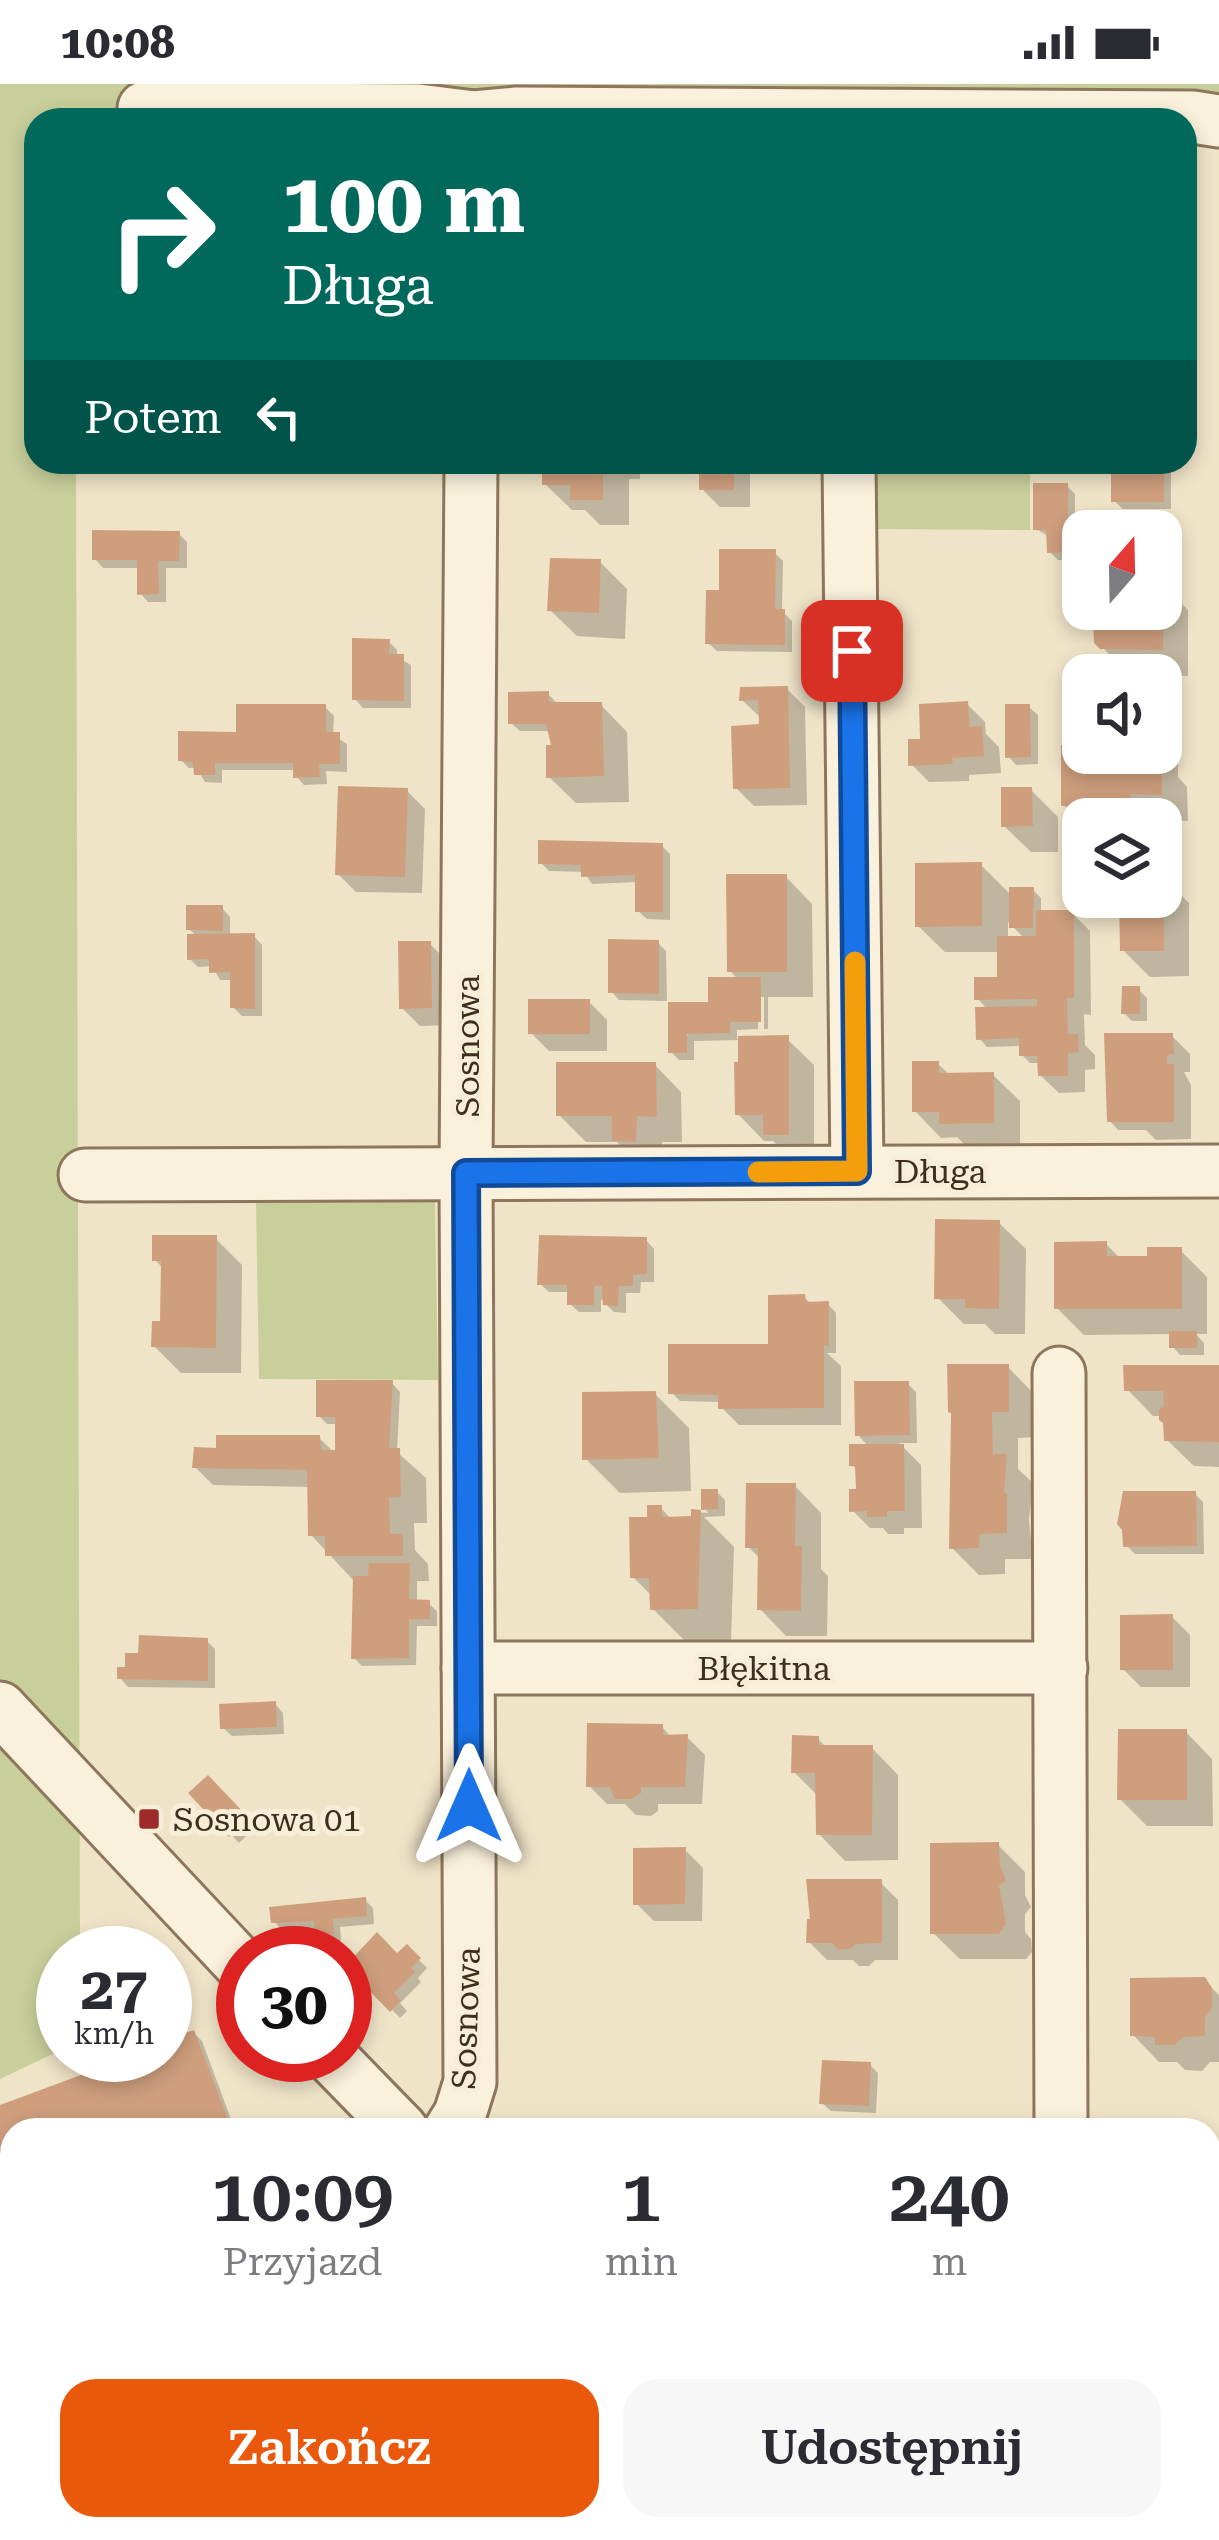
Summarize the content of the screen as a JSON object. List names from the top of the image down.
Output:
{
  "streets": {
    "street": ["Sosnowa", "Długa", "Błękitna"]
  },
  "crossings": [
    ["Sosnowa", "Długa"],
    ["Sosnowa", "Błękitna"]
  ],
  "places": {
    "transit": ["Sosnowa 01"]
  },
  "north": "top",
  "page": {
    "status": "10:08",
    "turn": ["100 m", "Długa"],
    "then": "Potem",
    "speed": "27 km/h",
    "limit": "30",
    "eta": [
      "10:09",
      "Przyjazd",
      "1",
      "min",
      "240",
      "m"
    ],
    "buttons": ["Zakończ", "Udostępnij"]
  }
}
